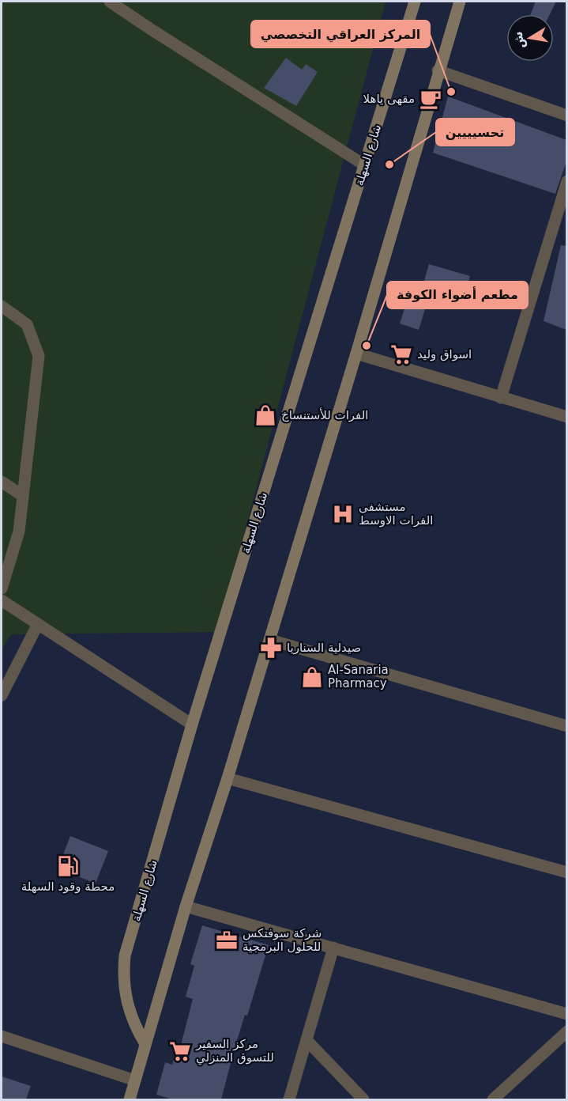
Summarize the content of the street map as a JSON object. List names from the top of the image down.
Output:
{
  "streets": {
    "main road": ["شارع السهلة"]
  },
  "places": {
    "other": ["المركز العراقي التخصصي", "تحسيييين", "مطعم أضواء الكوفة"],
    "cafe": ["مقهى ياهلا"],
    "supermarket": ["اسواق وليد", "مركز السفير للتسوق المنزلي"],
    "shop": ["الفرات للأستنساخ", "Al-Sanaria Pharmacy"],
    "hospital": ["مستشفى الفرات الاوسط"],
    "pharmacy": ["صيدلية السناريا"],
    "fuel station": ["محطة وقود السهلة"],
    "office": ["شركة سوفتكس للحلول البرمجية"]
  },
  "north": "left"
}
